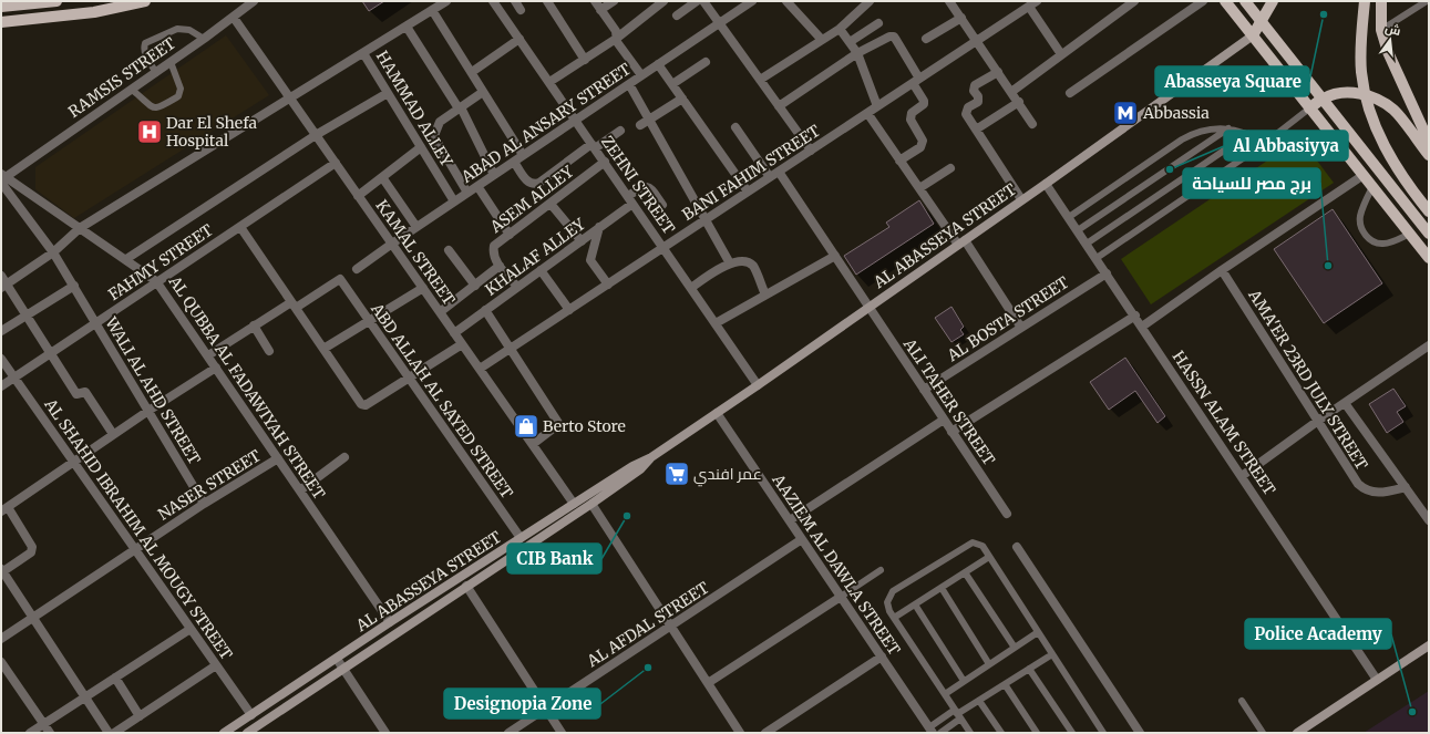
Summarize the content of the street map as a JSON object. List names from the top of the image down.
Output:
{
  "streets": {
    "main road": ["AL ABASSEYA STREET"],
    "street": [
      "RAMSIS STREET",
      "HAMMAD ALLEY",
      "ABAD AL ANSARY STREET",
      "BANI FAHIM STREET",
      "ZEHNI STREET",
      "ASEM ALLEY",
      "KAMAL STREET",
      "KHALAF ALLEY",
      "FAHMY STREET",
      "AL BOSTA STREET",
      "AMA'ER 23RD JULY STREET",
      "AL QUBBA AL FADAWIYAH STREET",
      "WALI AL AHD STREET",
      "ABD ALLAH AL SAYED STREET",
      "ALI TAHER STREET",
      "HASSN ALAM STREET",
      "NASER STREET",
      "AL SHAHID IBRAHIM AL MOUGY STREET",
      "AAZIEM AL DAWLA STREET",
      "AL AFDAL STREET"
    ]
  },
  "crossings": [
    ["RAMSIS STREET", "KAMAL STREET"],
    ["RAMSIS STREET", "AL QUBBA AL FADAWIYAH STREET"],
    ["RAMSIS STREET", "WALI AL AHD STREET"],
    ["HAMMAD ALLEY", "ABAD AL ANSARY STREET"],
    ["ABAD AL ANSARY STREET", "ZEHNI STREET"],
    ["ABAD AL ANSARY STREET", "KAMAL STREET"],
    ["BANI FAHIM STREET", "ZEHNI STREET"],
    ["BANI FAHIM STREET", "KAMAL STREET"],
    ["BANI FAHIM STREET", "ALI TAHER STREET"],
    ["ZEHNI STREET", "ASEM ALLEY"],
    ["ZEHNI STREET", "AL ABASSEYA STREET"],
    ["ZEHNI STREET", "KHALAF ALLEY"],
    ["ASEM ALLEY", "KHALAF ALLEY"],
    ["AL ABASSEYA STREET", "KAMAL STREET"],
    ["AL ABASSEYA STREET", "AL QUBBA AL FADAWIYAH STREET"],
    ["AL ABASSEYA STREET", "ABD ALLAH AL SAYED STREET"],
    ["AL ABASSEYA STREET", "ALI TAHER STREET"],
    ["AL ABASSEYA STREET", "HASSN ALAM STREET"],
    ["AL ABASSEYA STREET", "AL SHAHID IBRAHIM AL MOUGY STREET"],
    ["AL ABASSEYA STREET", "AAZIEM AL DAWLA STREET"],
    ["KAMAL STREET", "KHALAF ALLEY"],
    ["KAMAL STREET", "FAHMY STREET"],
    ["FAHMY STREET", "AL QUBBA AL FADAWIYAH STREET"],
    ["FAHMY STREET", "WALI AL AHD STREET"],
    ["FAHMY STREET", "AL SHAHID IBRAHIM AL MOUGY STREET"],
    ["AL BOSTA STREET", "ALI TAHER STREET"],
    ["AL BOSTA STREET", "HASSN ALAM STREET"],
    ["AL QUBBA AL FADAWIYAH STREET", "WALI AL AHD STREET"],
    ["AL QUBBA AL FADAWIYAH STREET", "NASER STREET"],
    ["WALI AL AHD STREET", "NASER STREET"],
    ["NASER STREET", "AL SHAHID IBRAHIM AL MOUGY STREET"],
    ["AAZIEM AL DAWLA STREET", "AL AFDAL STREET"]
  ],
  "places": {
    "other": [
      "Abasseya Square",
      "Al Abbasiyya",
      "برج مصر للسياحة",
      "CIB Bank",
      "Designopia Zone",
      "Police Academy"
    ],
    "metro station": ["Abbassia"],
    "hospital": ["Dar El Shefa Hospital"],
    "shop": ["Berto Store"],
    "supermarket": ["عمر افندي"]
  },
  "north": "top"
}
